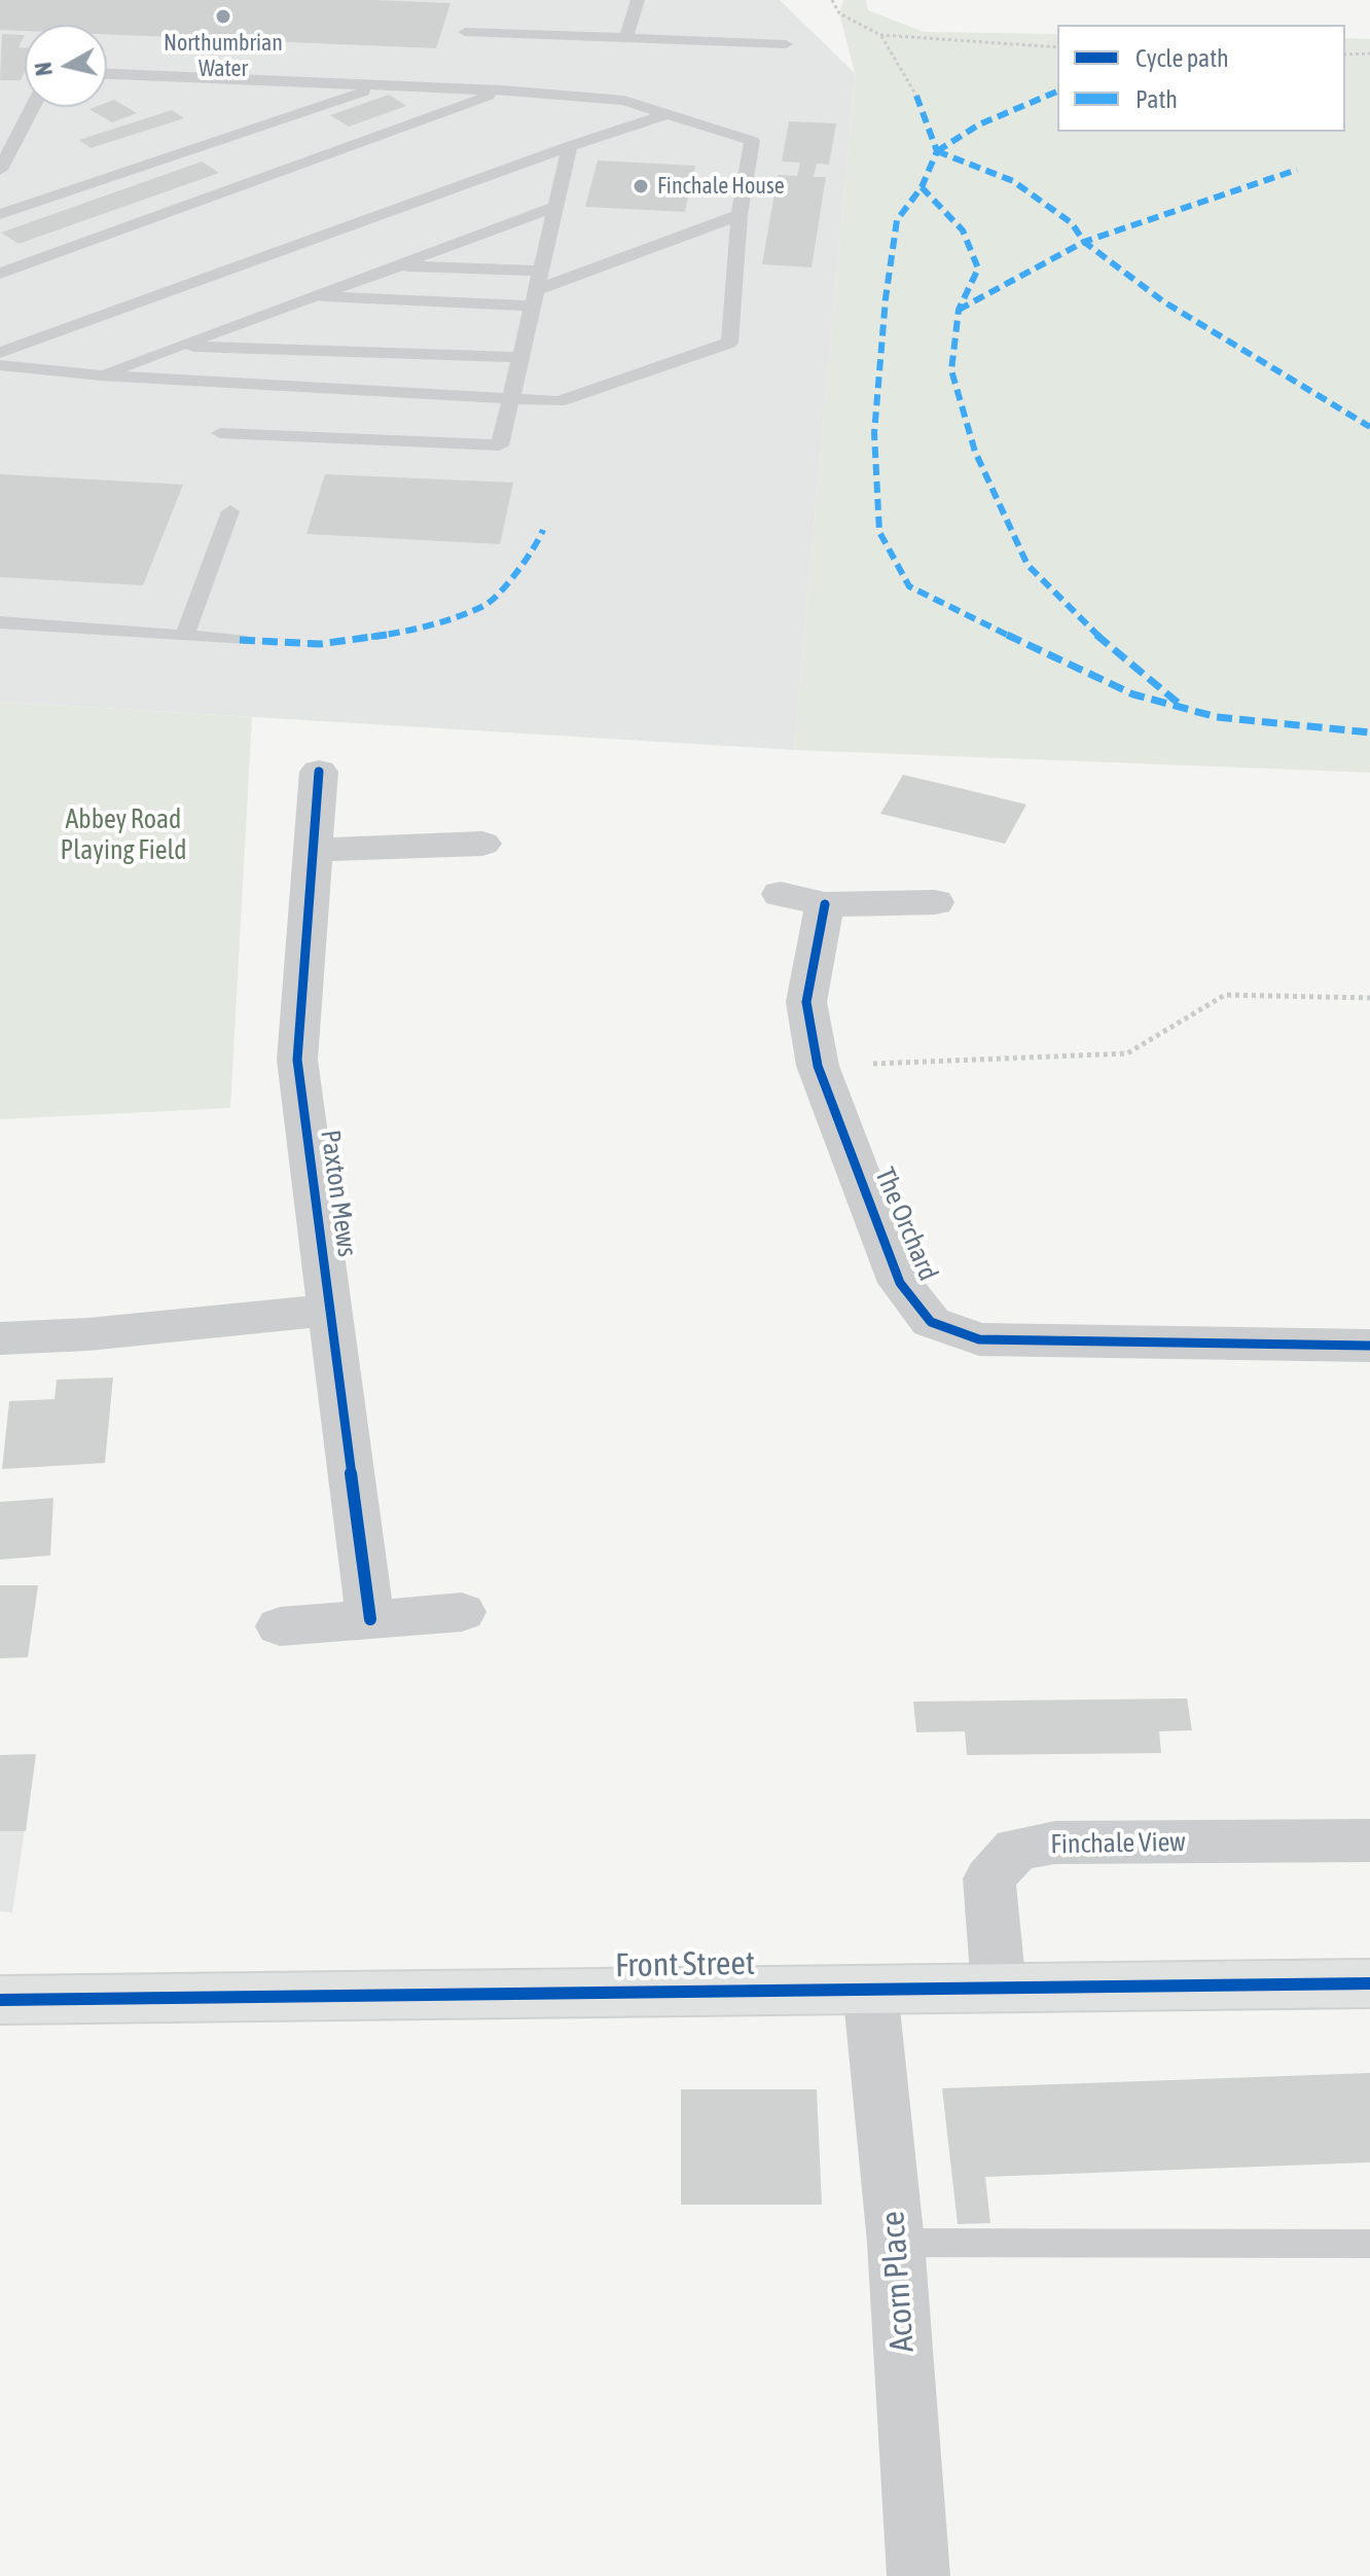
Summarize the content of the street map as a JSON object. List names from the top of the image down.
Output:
{
  "streets": {
    "street": [
      "Paxton Mews",
      "The Orchard",
      "Finchale View",
      "Front Street",
      "Acorn Place"
    ]
  },
  "crossings": [
    ["Finchale View", "Front Street"],
    ["Front Street", "Acorn Place"]
  ],
  "parks": ["Abbey Road Playing Field"],
  "places": ["Northumbrian Water", "Finchale House"],
  "legend": ["Cycle path", "Path"],
  "north": "left"
}
